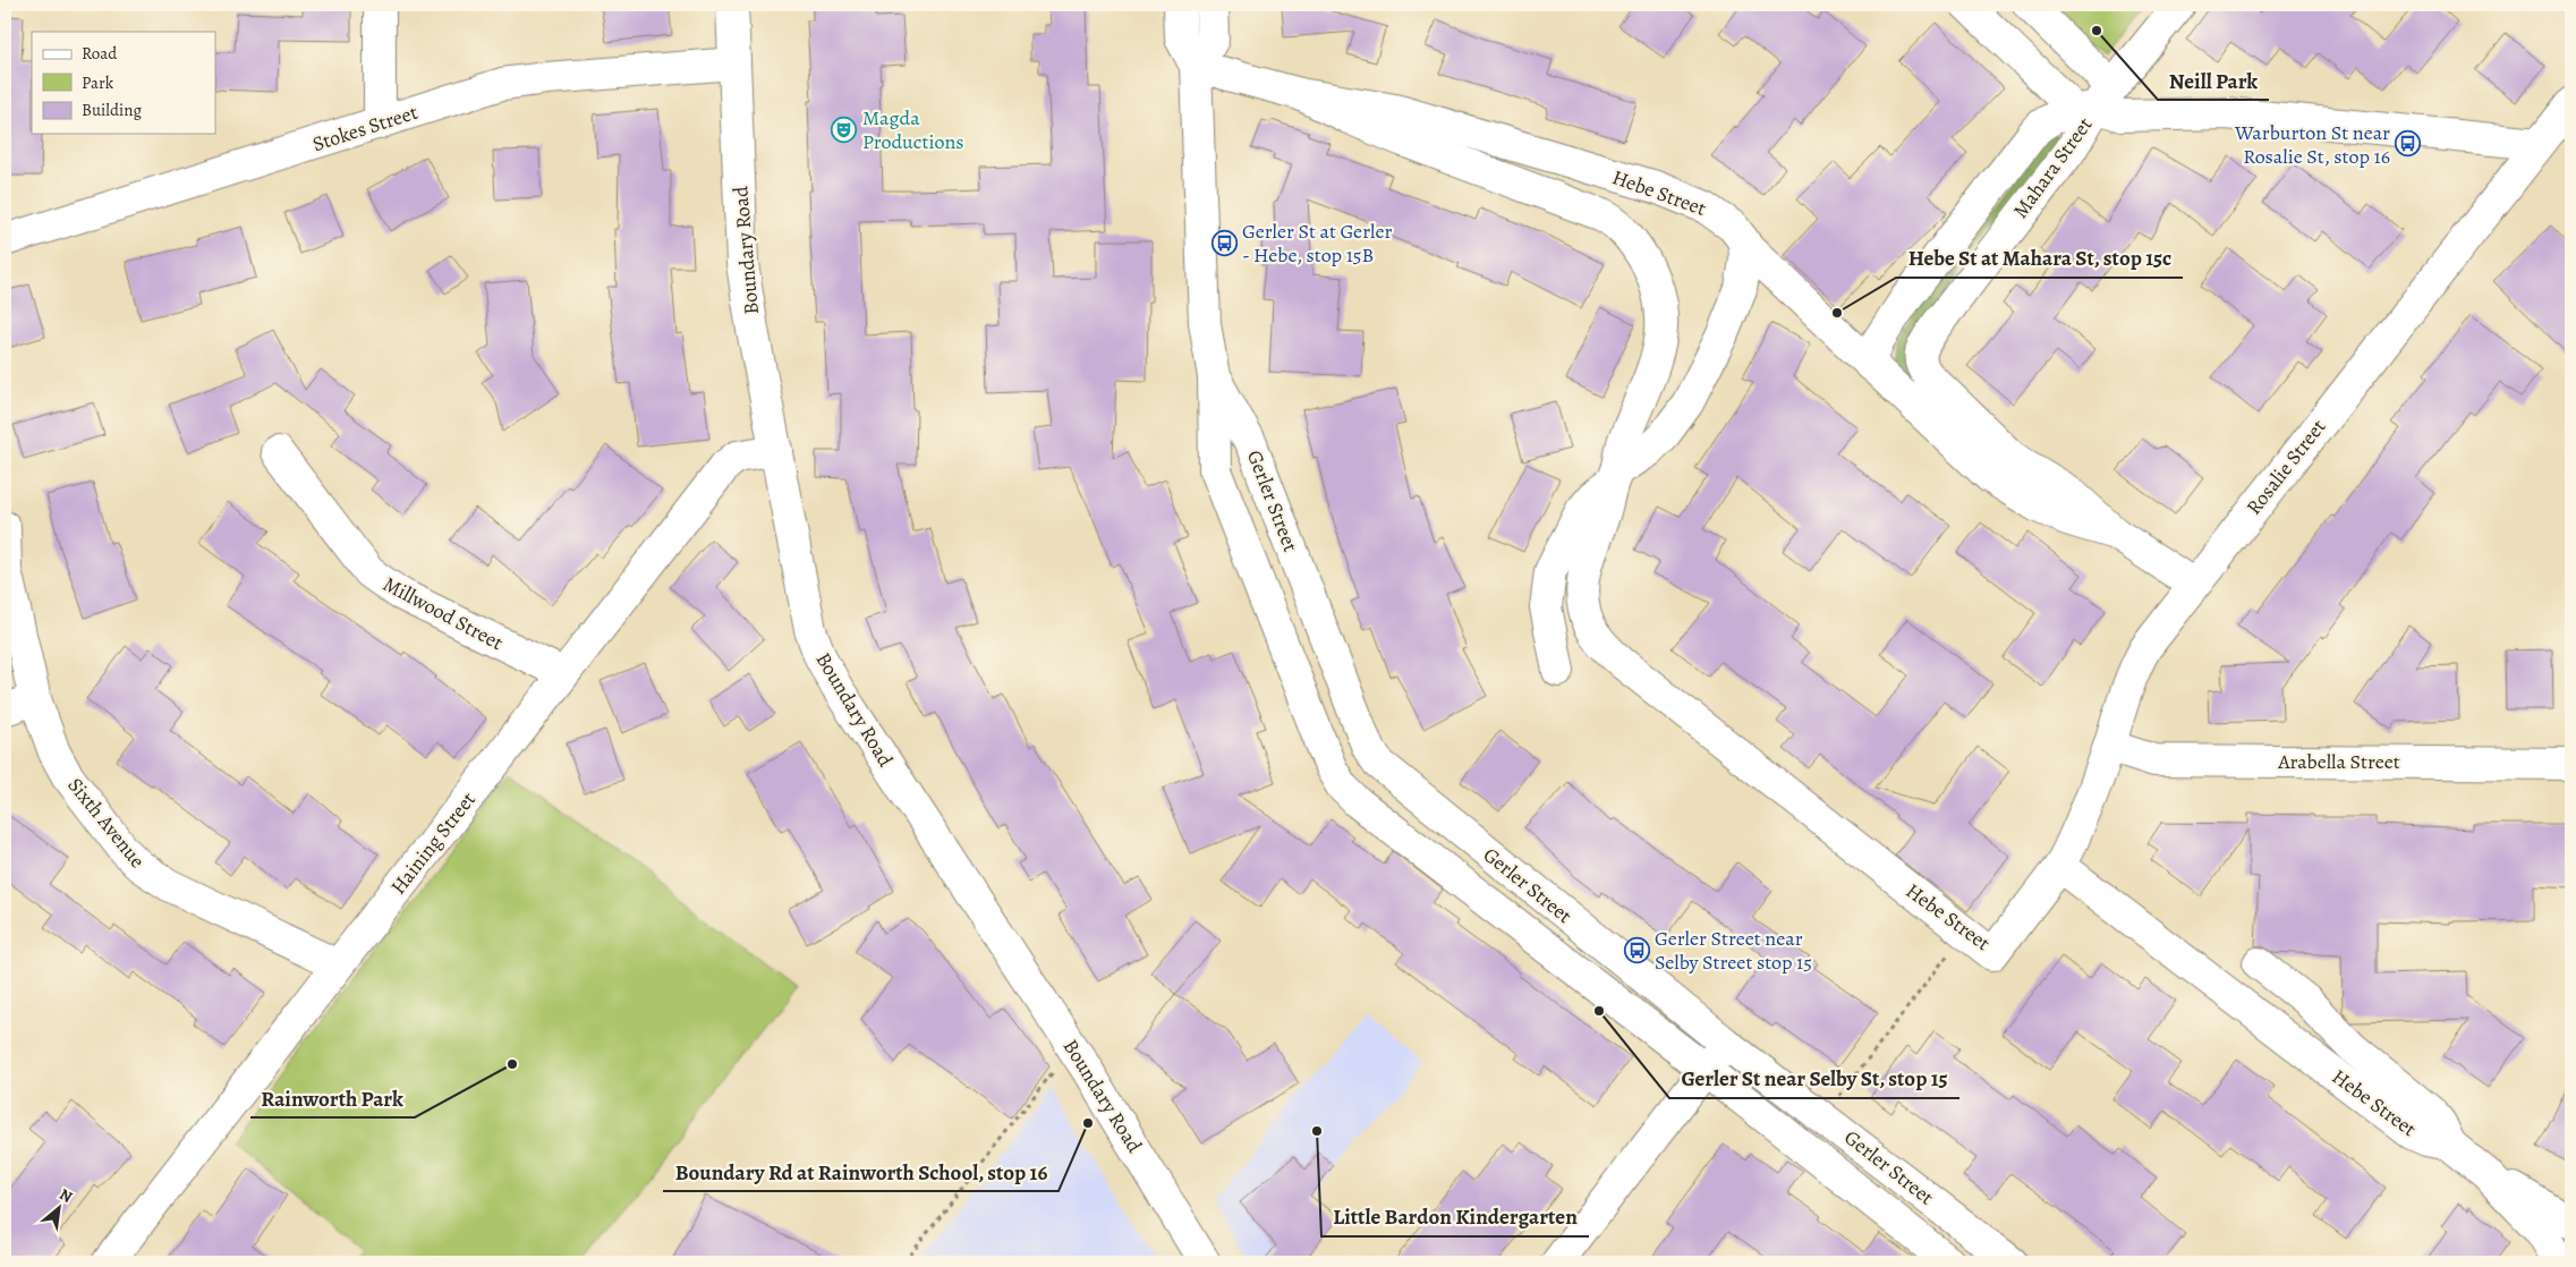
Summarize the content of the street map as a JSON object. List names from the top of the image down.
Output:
{
  "streets": {
    "street": [
      "Stokes Street",
      "Mahara Street",
      "Hebe Street",
      "Boundary Road",
      "Rosalie Street",
      "Gerler Street",
      "Millwood Street",
      "Arabella Street",
      "Sixth Avenue",
      "Haining Street"
    ]
  },
  "crossings": [
    ["Stokes Street", "Boundary Road"],
    ["Mahara Street", "Hebe Street"],
    ["Mahara Street", "Rosalie Street"],
    ["Hebe Street", "Rosalie Street"],
    ["Hebe Street", "Gerler Street"],
    ["Boundary Road", "Haining Street"],
    ["Rosalie Street", "Arabella Street"],
    ["Millwood Street", "Haining Street"],
    ["Sixth Avenue", "Haining Street"]
  ],
  "places": {
    "other": [
      "Neill Park",
      "Hebe St at Mahara St, stop 15c",
      "Gerler St near Selby St, stop 15",
      "Rainworth Park",
      "Boundary Rd at Rainworth School, stop 16",
      "Little Bardon Kindergarten"
    ],
    "theatre": ["Magda Productions"],
    "bus stop": ["Warburton St near Rosalie St, stop 16", "Gerler St at Gerler - Hebe, stop 15B", "Gerler Street near Selby Street stop 15"]
  },
  "legend": ["Road", "Park", "Building"],
  "north": "top right"
}
